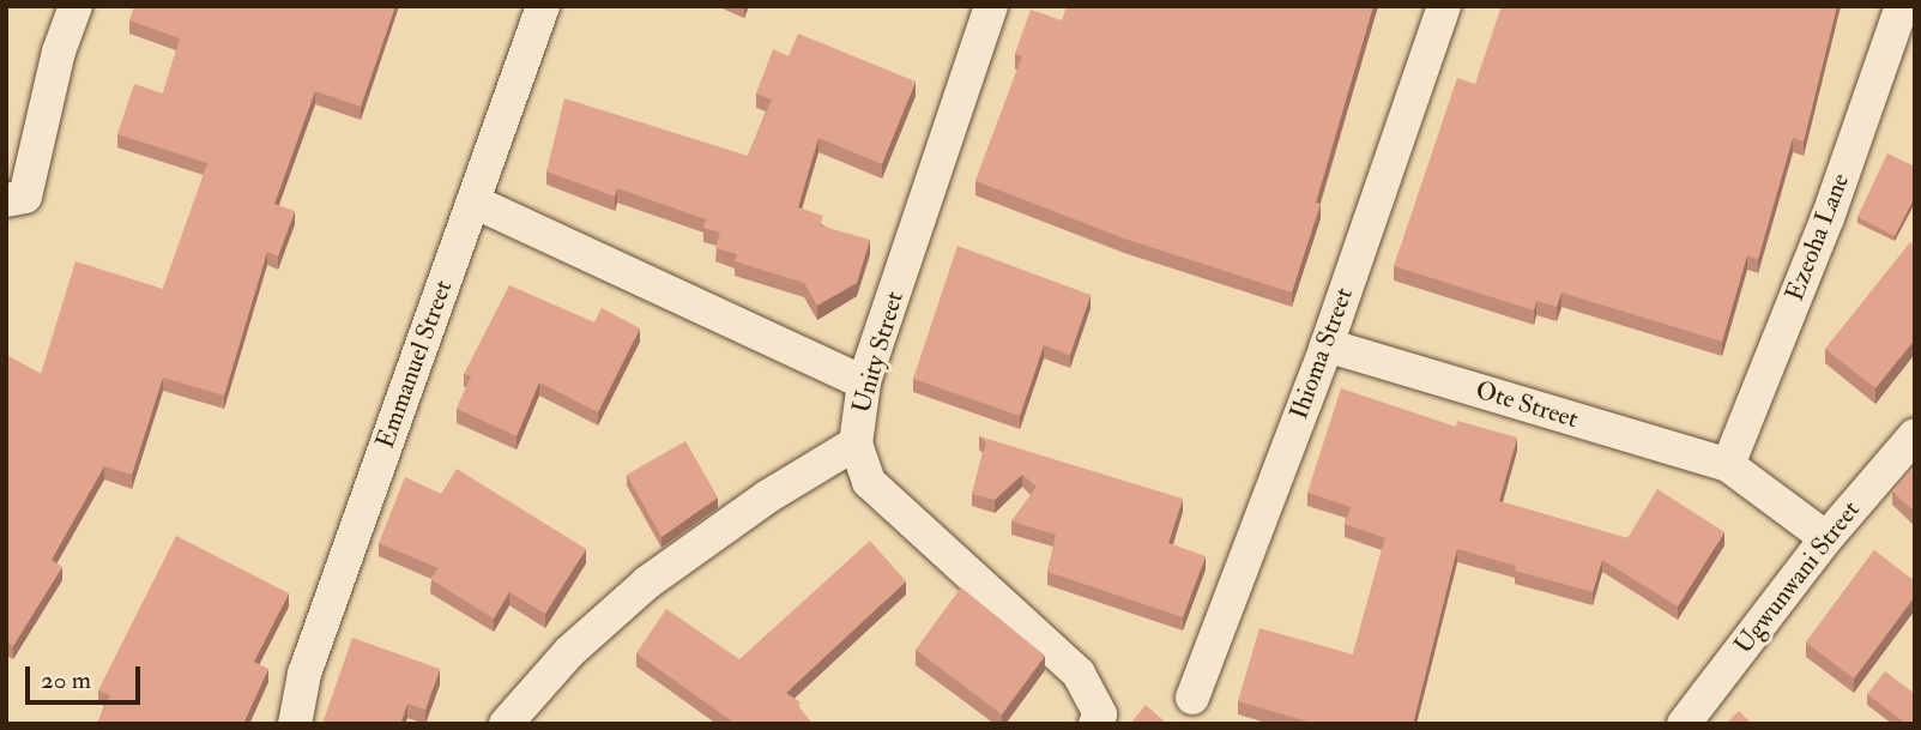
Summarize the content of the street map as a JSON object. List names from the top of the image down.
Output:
{
  "streets": {
    "street": [
      "Ezeoha Lane",
      "Unity Street",
      "Ihioma Street",
      "Emmanuel Street",
      "Ote Street",
      "Ugwunwani Street"
    ]
  },
  "crossings": [
    ["Ezeoha Lane", "Ote Street"],
    ["Ihioma Street", "Ote Street"]
  ],
  "scale_bar": "20 m"
}
